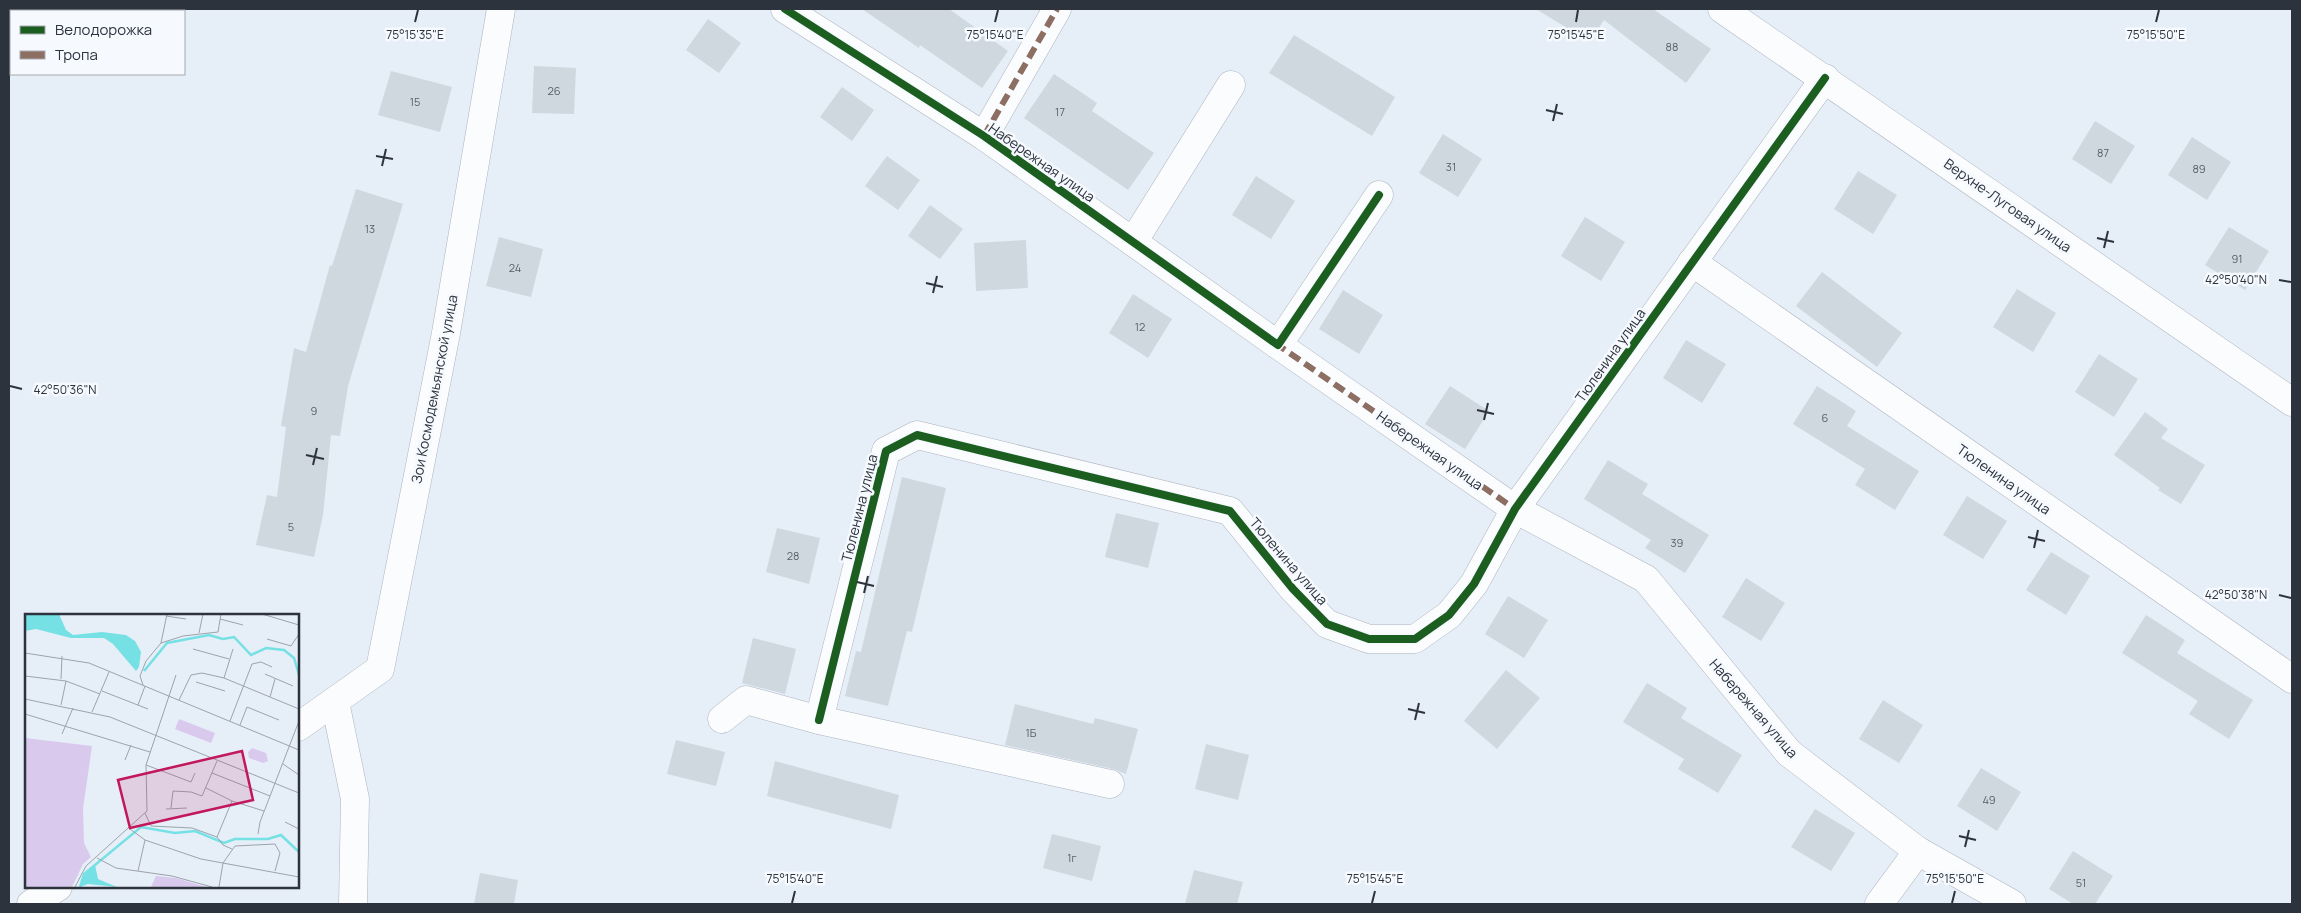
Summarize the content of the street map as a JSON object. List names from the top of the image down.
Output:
{
  "streets": {
    "street": [
      "Набережная улица",
      "Верхне-Луговая улица",
      "Тюленина улица",
      "Зои Космодемьянской улица"
    ]
  },
  "crossings": [
    ["Набережная улица", "Тюленина улица"],
    ["Верхне-Луговая улица", "Тюленина улица"]
  ],
  "house_numbers": [
    "88",
    "26",
    "15",
    "17",
    "87",
    "31",
    "89",
    "13",
    "91",
    "24",
    "12",
    "9",
    "6",
    "5",
    "39",
    "28",
    "1Б",
    "49",
    "1г",
    "51"
  ],
  "legend": ["Велодорожка", "Тропа"],
  "coordinates": [
    "75°15'35\"E",
    "75°15'40\"E",
    "75°15'45\"E",
    "75°15'50\"E",
    "42°50'40\"N",
    "42°50'36\"N",
    "42°50'38\"N"
  ]
}
